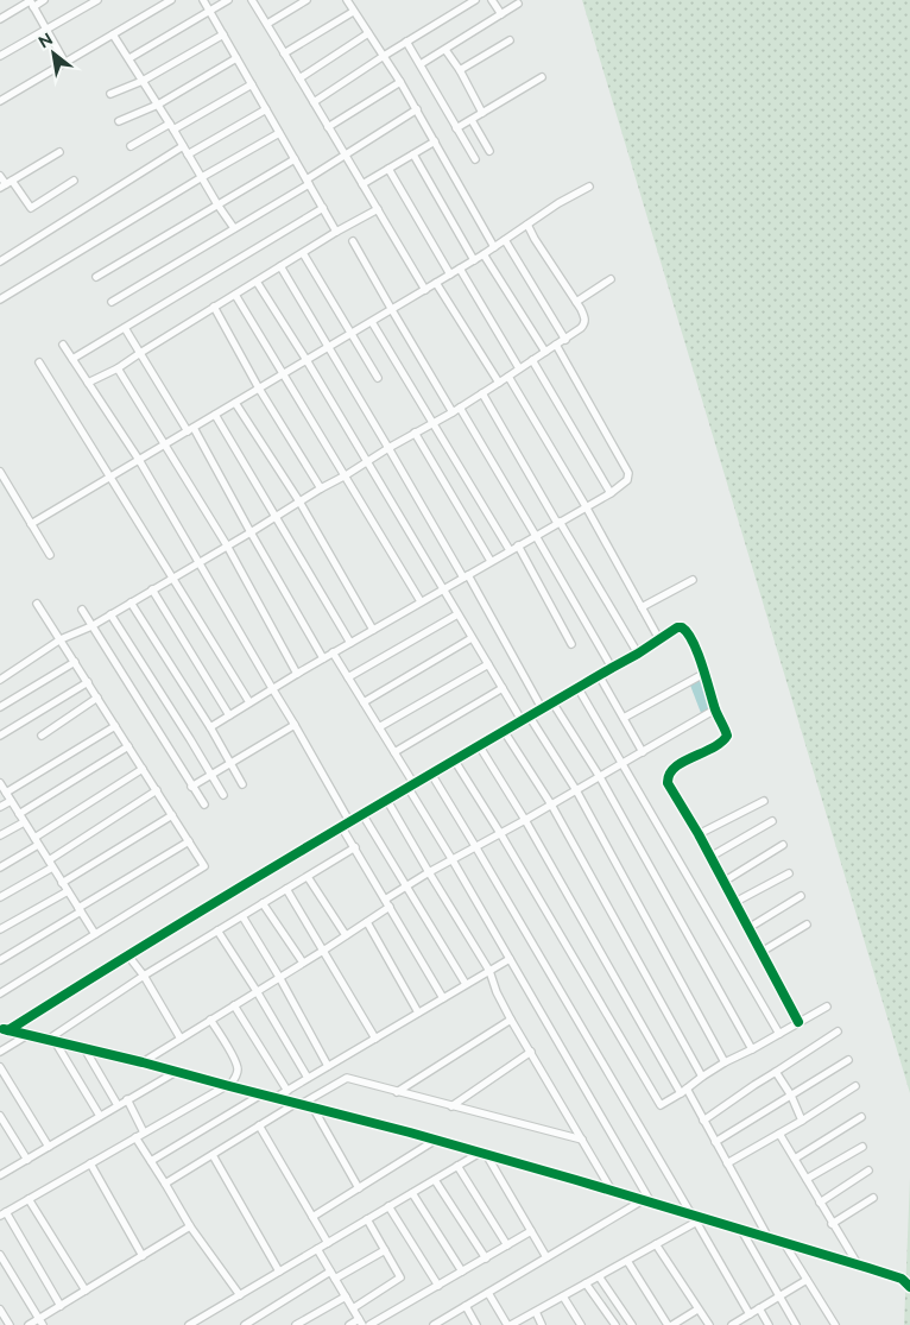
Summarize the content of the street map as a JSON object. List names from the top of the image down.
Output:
{
  "north": "top left"
}
